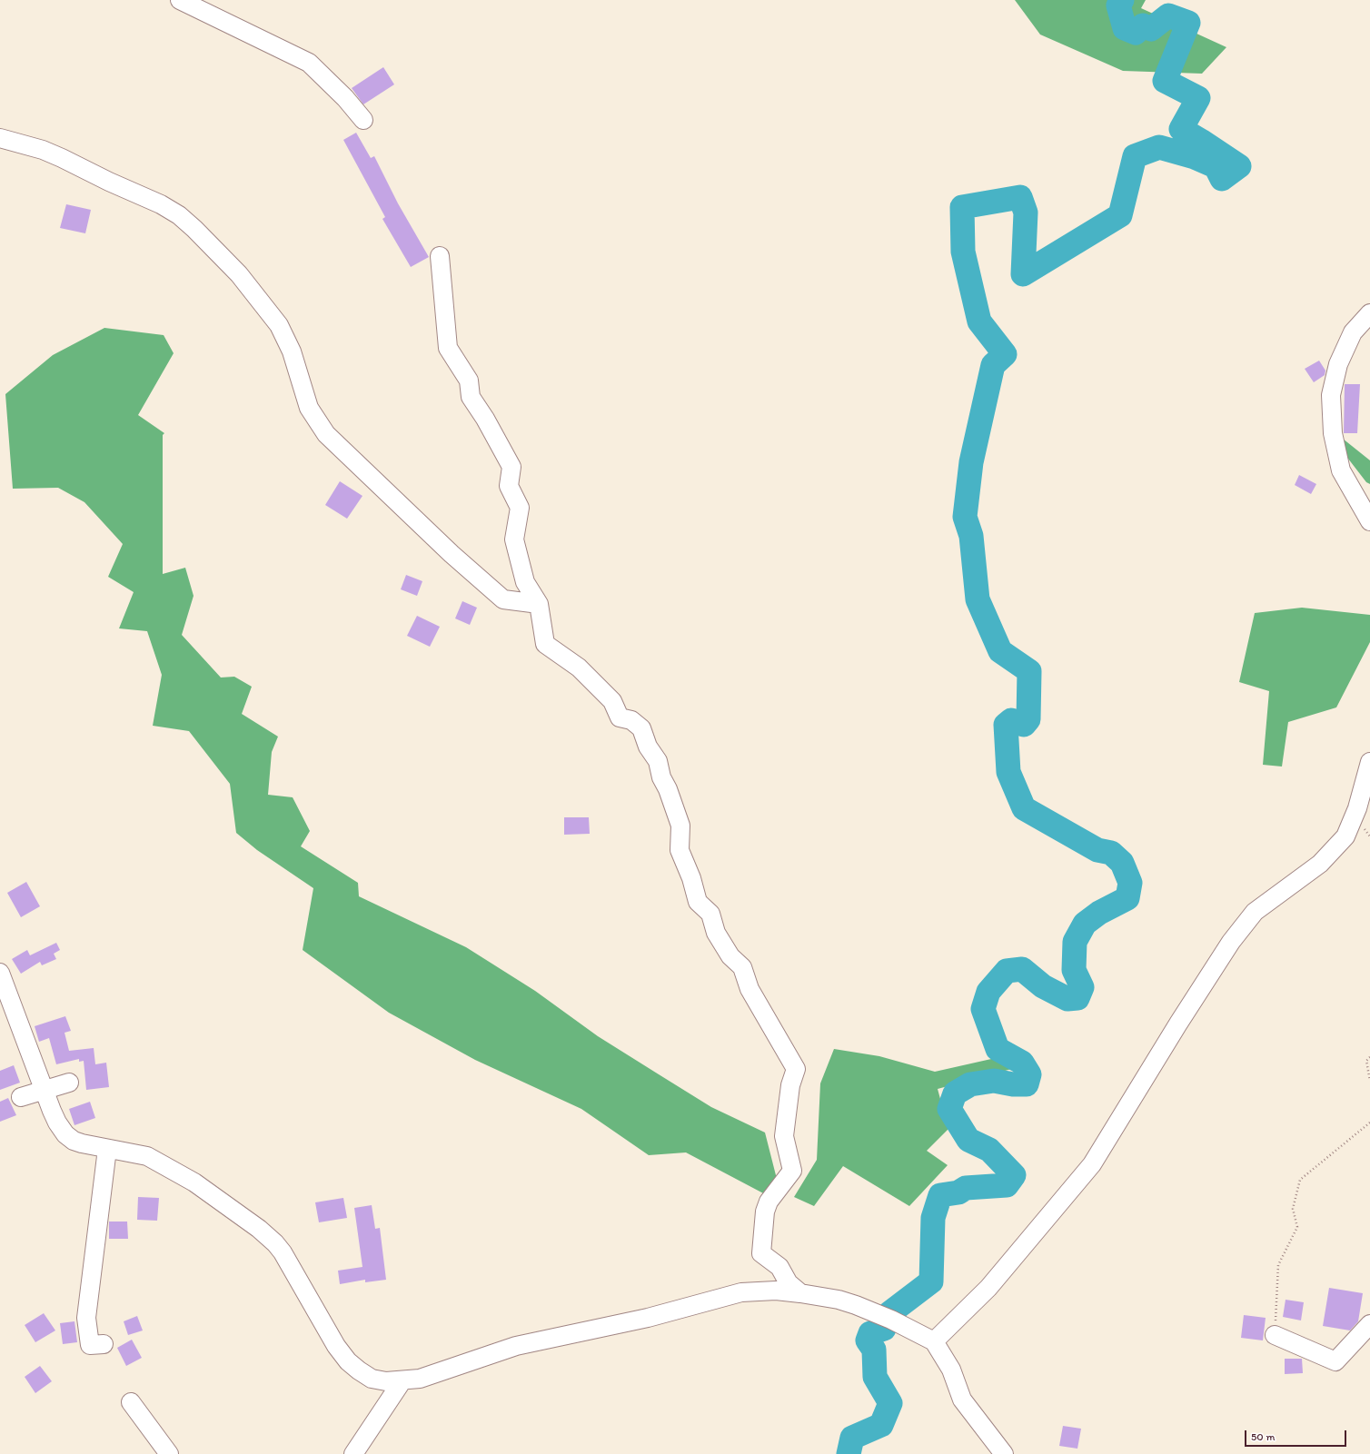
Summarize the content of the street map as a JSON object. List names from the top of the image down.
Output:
{
  "scale_bar": "50 m"
}
